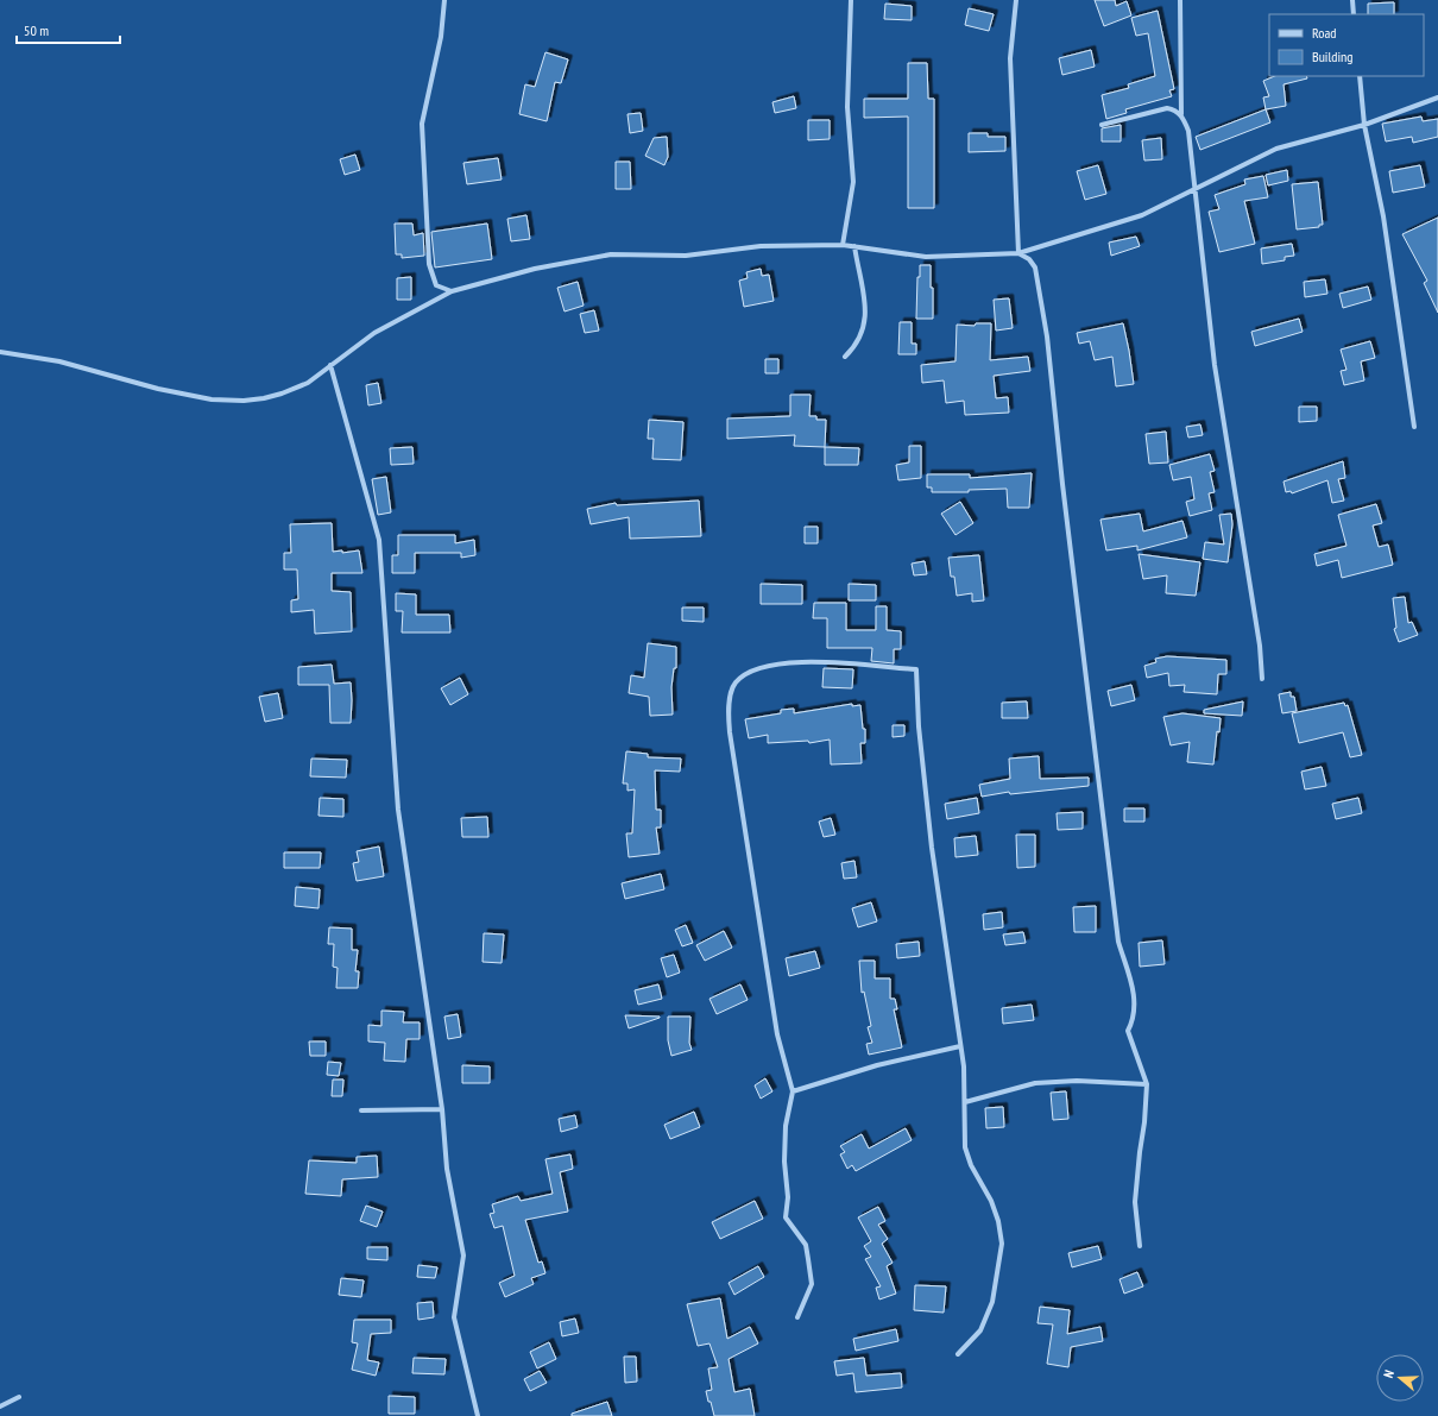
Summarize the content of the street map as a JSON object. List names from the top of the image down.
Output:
{
  "legend": ["Road", "Building"],
  "scale_bar": "50 m",
  "north": "left"
}
